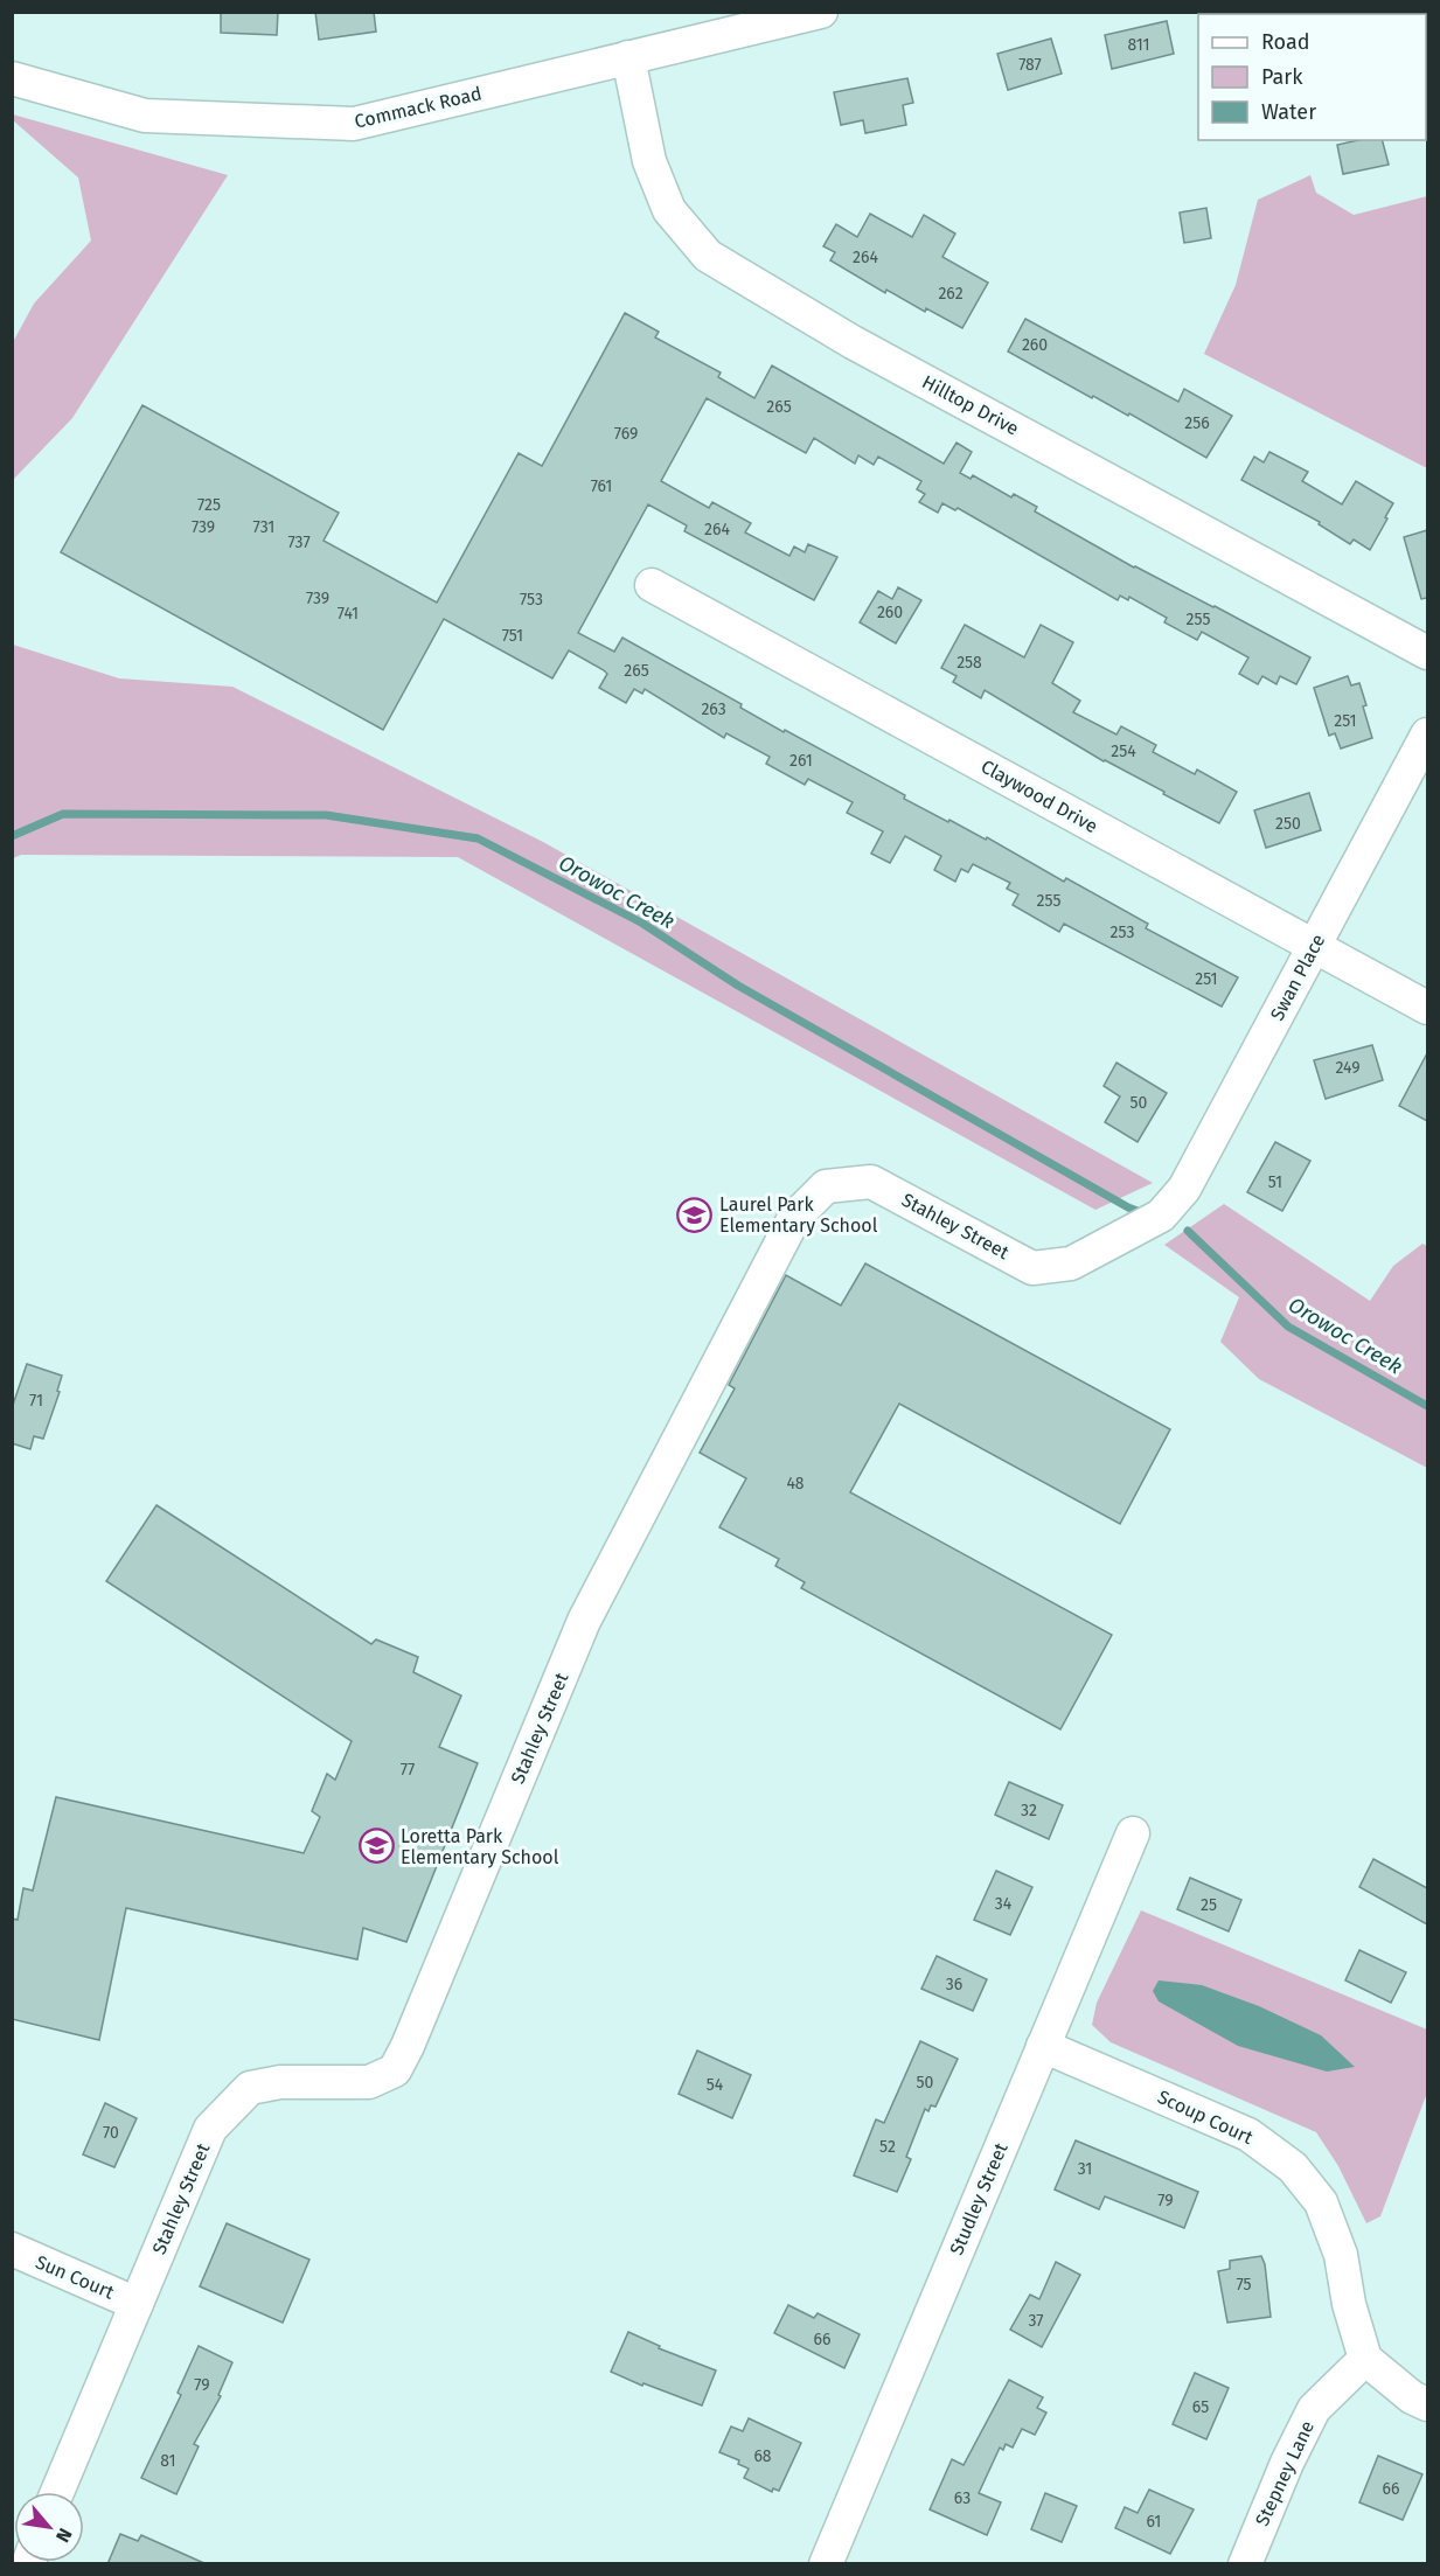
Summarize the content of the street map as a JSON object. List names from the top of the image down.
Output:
{
  "streets": {
    "street": [
      "Commack Road",
      "Hilltop Drive",
      "Claywood Drive",
      "Swan Place",
      "Stahley Street",
      "Scoup Court",
      "Studley Street",
      "Sun Court",
      "Stepney Lane"
    ]
  },
  "crossings": [
    ["Commack Road", "Hilltop Drive"],
    ["Claywood Drive", "Swan Place"],
    ["Swan Place", "Stahley Street"],
    ["Stahley Street", "Sun Court"],
    ["Scoup Court", "Studley Street"],
    ["Scoup Court", "Stepney Lane"]
  ],
  "water": ["Orowoc Creek"],
  "places": {
    "school or university": ["Laurel Park Elementary School", "Loretta Park Elementary School"]
  },
  "house_numbers": [
    "811",
    "787",
    "264",
    "262",
    "260",
    "265",
    "256",
    "769",
    "761",
    "725",
    "739",
    "731",
    "264",
    "737",
    "739",
    "753",
    "260",
    "741",
    "255",
    "751",
    "258",
    "265",
    "263",
    "251",
    "254",
    "261",
    "250",
    "255",
    "253",
    "251",
    "249",
    "50",
    "51",
    "71",
    "48",
    "77",
    "32",
    "34",
    "25",
    "36",
    "50",
    "54",
    "70",
    "52",
    "31",
    "79",
    "75",
    "37",
    "66",
    "79",
    "65",
    "68",
    "81",
    "66",
    "63",
    "61"
  ],
  "legend": ["Road", "Park", "Water"],
  "north": "bottom right"
}
